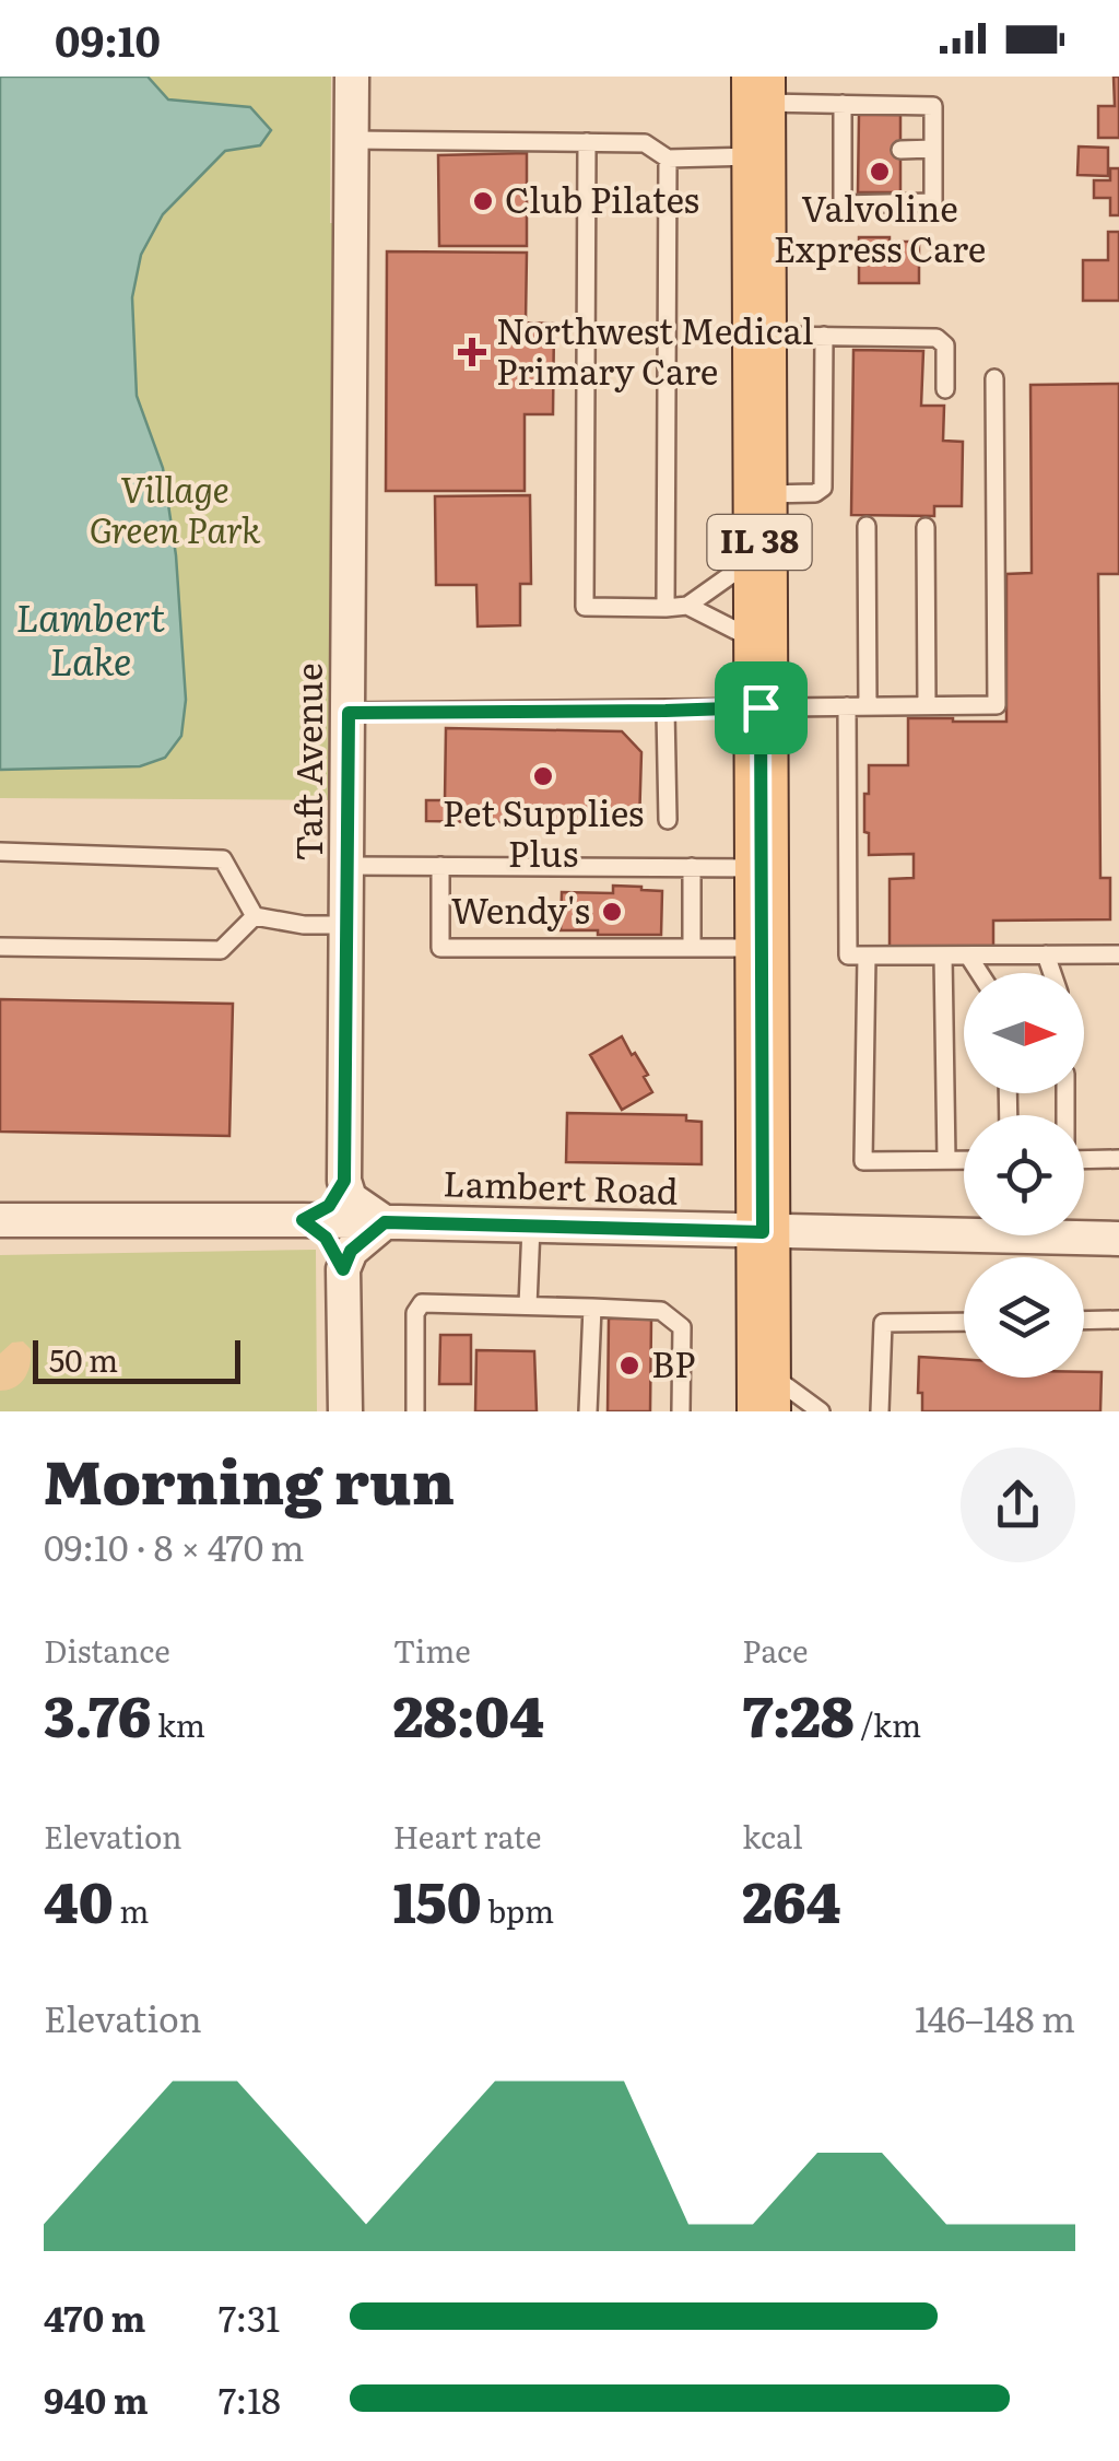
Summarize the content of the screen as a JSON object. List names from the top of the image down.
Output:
{
  "streets": {
    "main road": ["IL 38"],
    "street": ["Taft Avenue", "Lambert Road"]
  },
  "crossings": [
    ["IL 38", "Lambert Road"]
  ],
  "water": ["Lambert Lake"],
  "parks": ["Village Green Park"],
  "places": {
    "other": [
      "Valvoline Express Care",
      "Club Pilates",
      "Pet Supplies Plus",
      "Wendy's",
      "BP"
    ],
    "health": ["Northwest Medical Primary Care"]
  },
  "scale_bar": "50 m",
  "north": "right",
  "page": {
    "status": "09:10",
    "scale": "50 m",
    "heading": ["Morning run", "09:10 · 8 × 470 m"],
    "stats": [
      ["Distance", "3.76 km"],
      ["Time", "28:04"],
      ["Pace", "7:28 /km"],
      ["Elevation", "40 m"],
      ["Heart rate", "150 bpm"],
      ["kcal", "264"]
    ],
    "chart": ["Elevation", "146–148 m"],
    "list": [
      {
        "name": "470 m",
        "note": "7:31"
      },
      {
        "name": "940 m",
        "note": "7:18"
      }
    ]
  }
}
